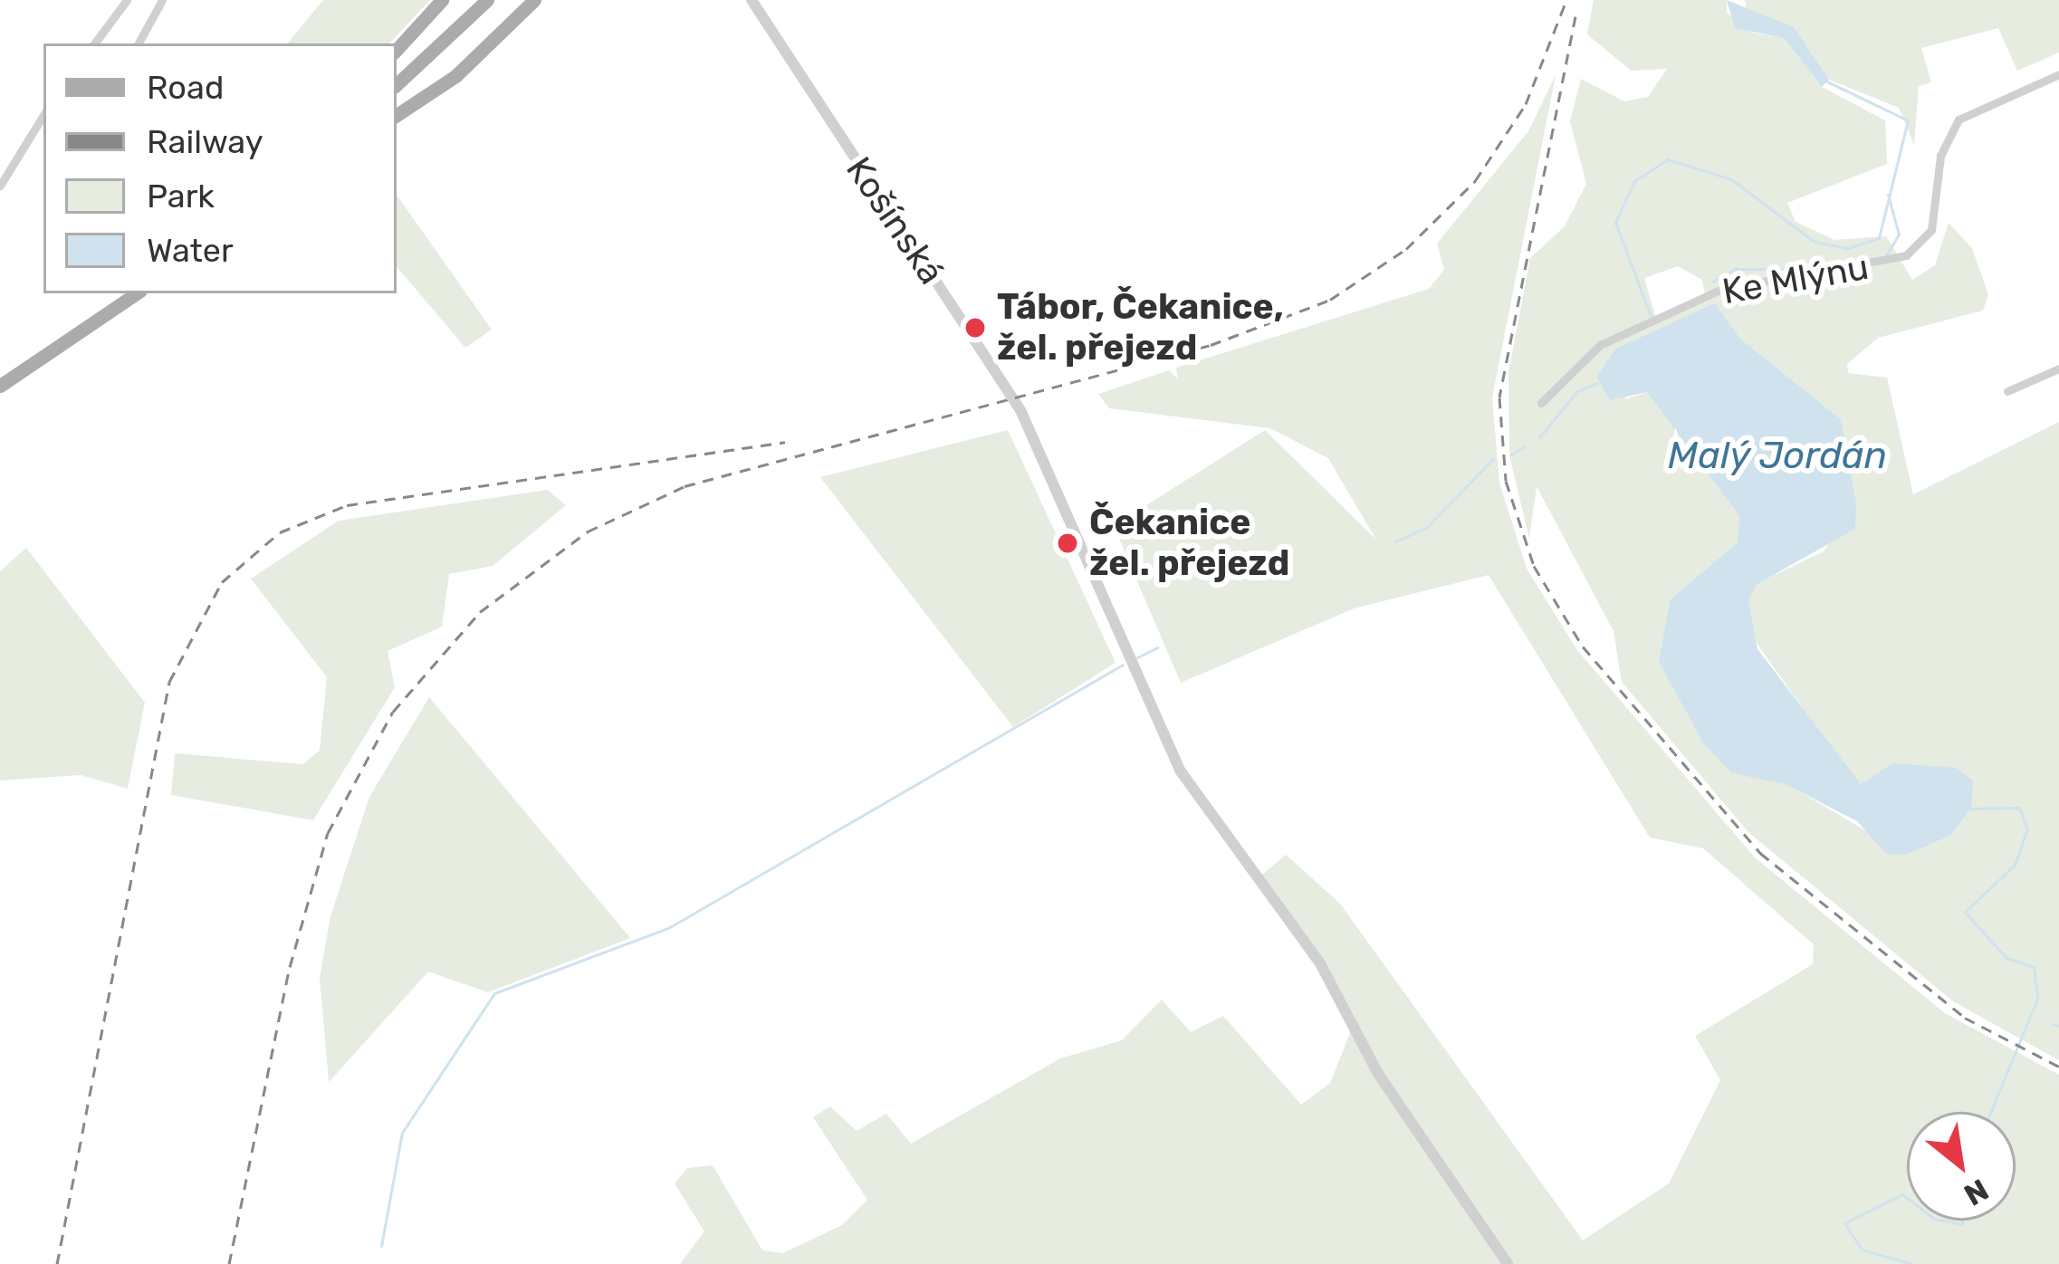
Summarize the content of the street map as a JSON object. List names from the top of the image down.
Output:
{
  "streets": {
    "street": ["Košínská", "Ke Mlýnu"]
  },
  "water": ["Malý Jordán"],
  "places": ["Tábor, Čekanice, žel. přejezd", "Čekanice žel. přejezd"],
  "legend": [
    "Road",
    "Railway",
    "Park",
    "Water"
  ],
  "north": "bottom right"
}
